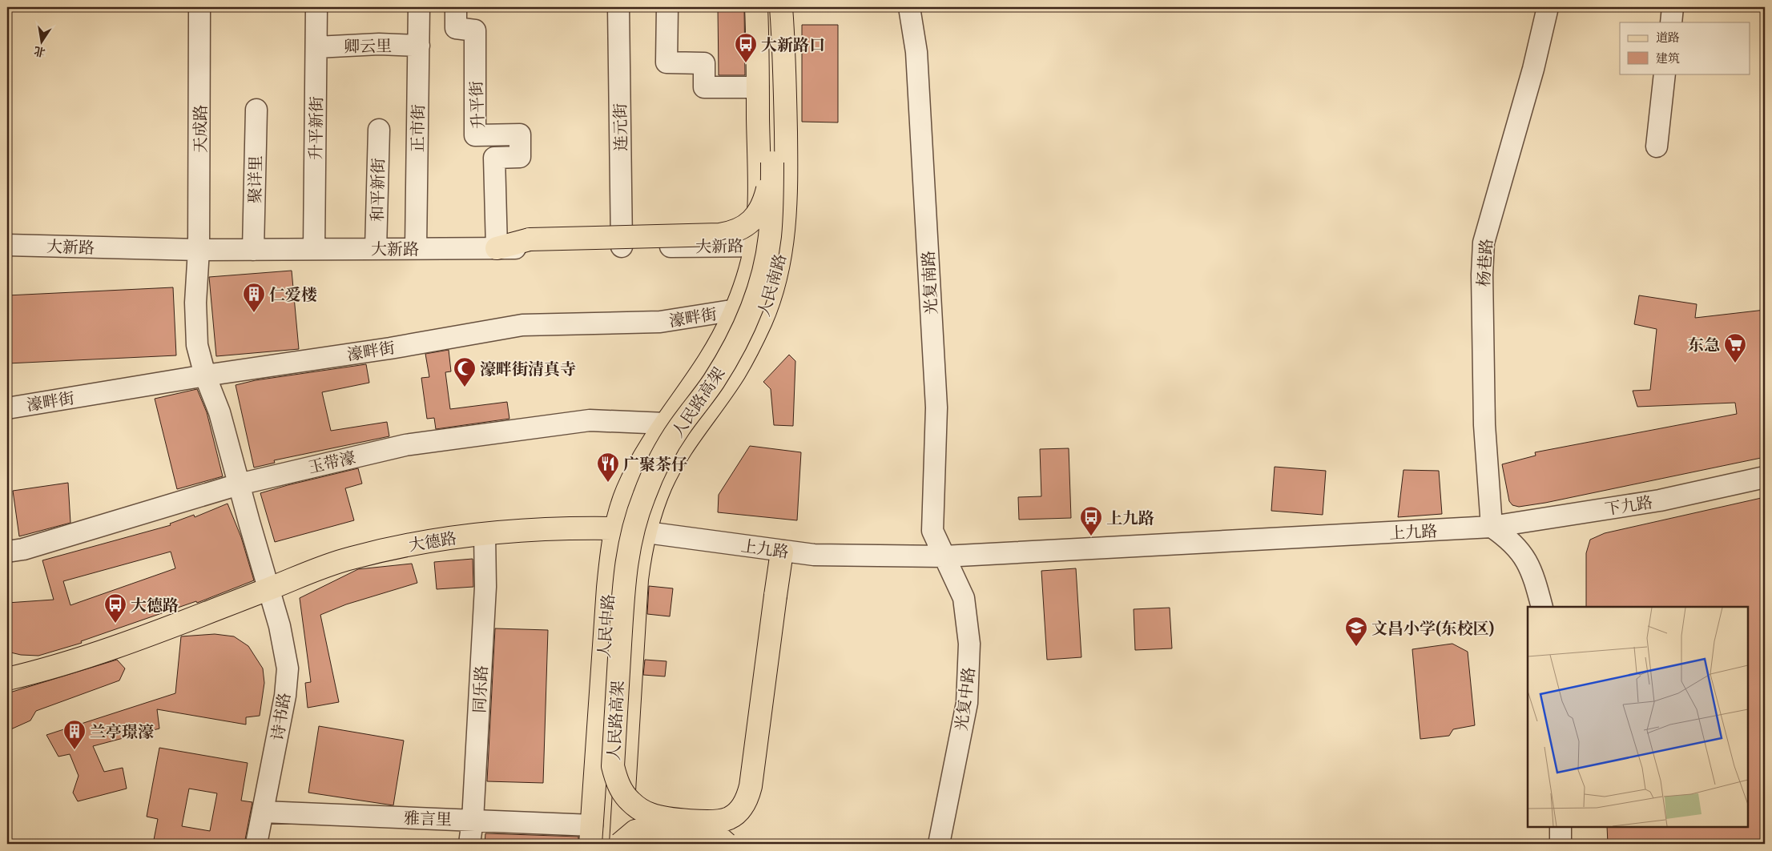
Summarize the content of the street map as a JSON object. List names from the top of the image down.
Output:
{
  "streets": {
    "main road": [
      "人民南路",
      "人民路高架",
      "大德路",
      "人民中路"
    ],
    "street": [
      "卿云里",
      "升平街",
      "连元街",
      "升平新街",
      "正市街",
      "天成路",
      "聚详里",
      "和平新街",
      "大新路",
      "杨巷路",
      "光复南路",
      "濠畔街",
      "玉带濠",
      "下九路",
      "上九路",
      "同乐路",
      "光复中路",
      "诗书路",
      "雅言里"
    ]
  },
  "crossings": [
    ["卿云里", "升平新街"],
    ["卿云里", "正市街"],
    ["升平街", "大新路"],
    ["连元街", "大新路"],
    ["升平新街", "大新路"],
    ["正市街", "大新路"],
    ["天成路", "大新路"],
    ["天成路", "濠畔街"],
    ["天成路", "诗书路"],
    ["聚详里", "大新路"],
    ["和平新街", "大新路"],
    ["大新路", "人民南路"],
    ["杨巷路", "下九路"],
    ["杨巷路", "上九路"],
    ["光复南路", "上九路"],
    ["光复南路", "光复中路"],
    ["人民南路", "濠畔街"],
    ["人民南路", "玉带濠"],
    ["人民南路", "上九路"],
    ["人民南路", "大德路"],
    ["人民南路", "人民中路"],
    ["濠畔街", "诗书路"],
    ["玉带濠", "诗书路"],
    ["下九路", "上九路"],
    ["上九路", "大德路"],
    ["上九路", "人民中路"],
    ["上九路", "光复中路"],
    ["大德路", "人民中路"],
    ["大德路", "同乐路"],
    ["大德路", "诗书路"],
    ["人民中路", "雅言里"],
    ["同乐路", "雅言里"],
    ["诗书路", "雅言里"]
  ],
  "places": {
    "bus stop": ["大新路口", "上九路", "大德路"],
    "building": ["仁爱楼", "兰亭璟濠"],
    "supermarket": ["东急"],
    "mosque": ["濠畔街清真寺"],
    "restaurant": ["广聚茶仔"],
    "school or university": ["文昌小学(东校区)"]
  },
  "legend": ["道路", "建筑"],
  "north": "bottom"
}
